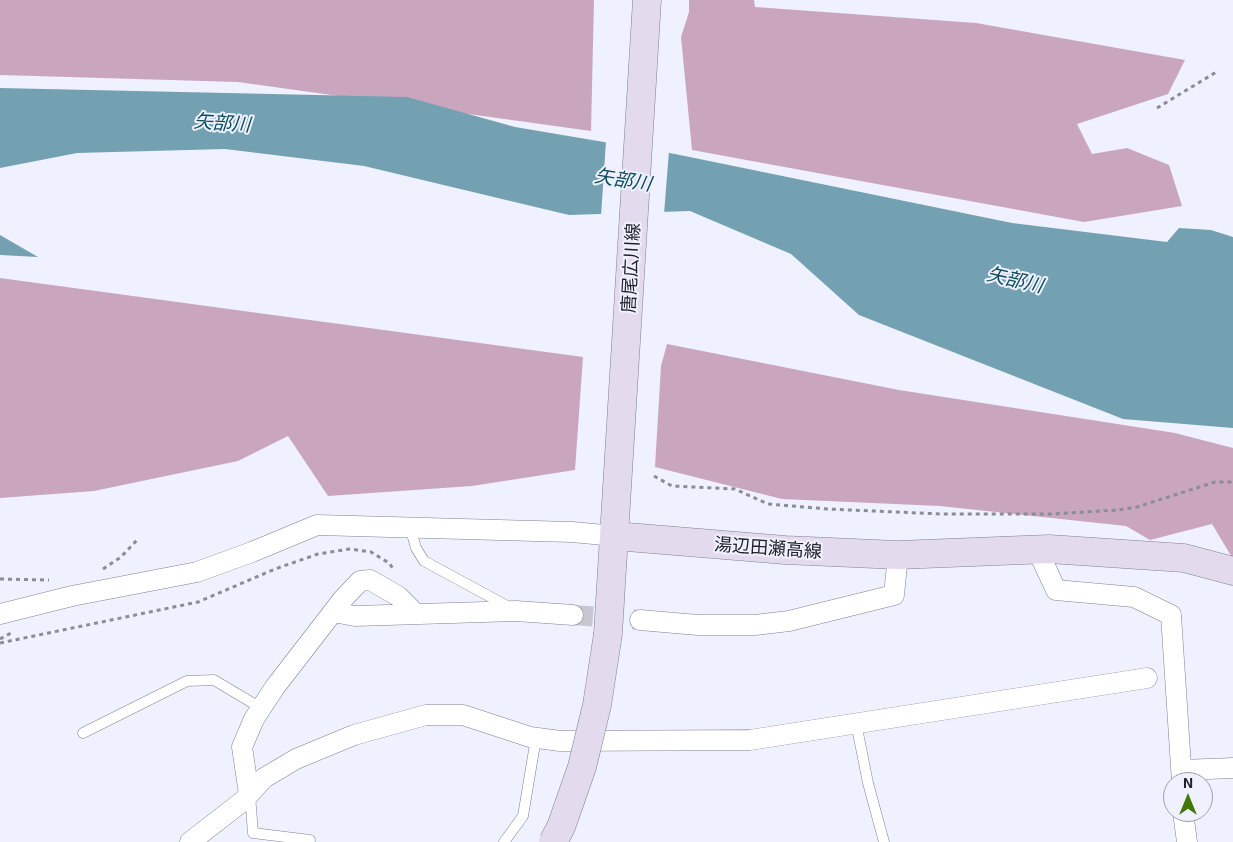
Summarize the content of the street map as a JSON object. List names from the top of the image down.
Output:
{
  "streets": {
    "main road": ["唐尾広川線", "湯辺田瀬高線"]
  },
  "crossings": [
    ["唐尾広川線", "湯辺田瀬高線"]
  ],
  "water": ["矢部川"],
  "north": "top"
}
